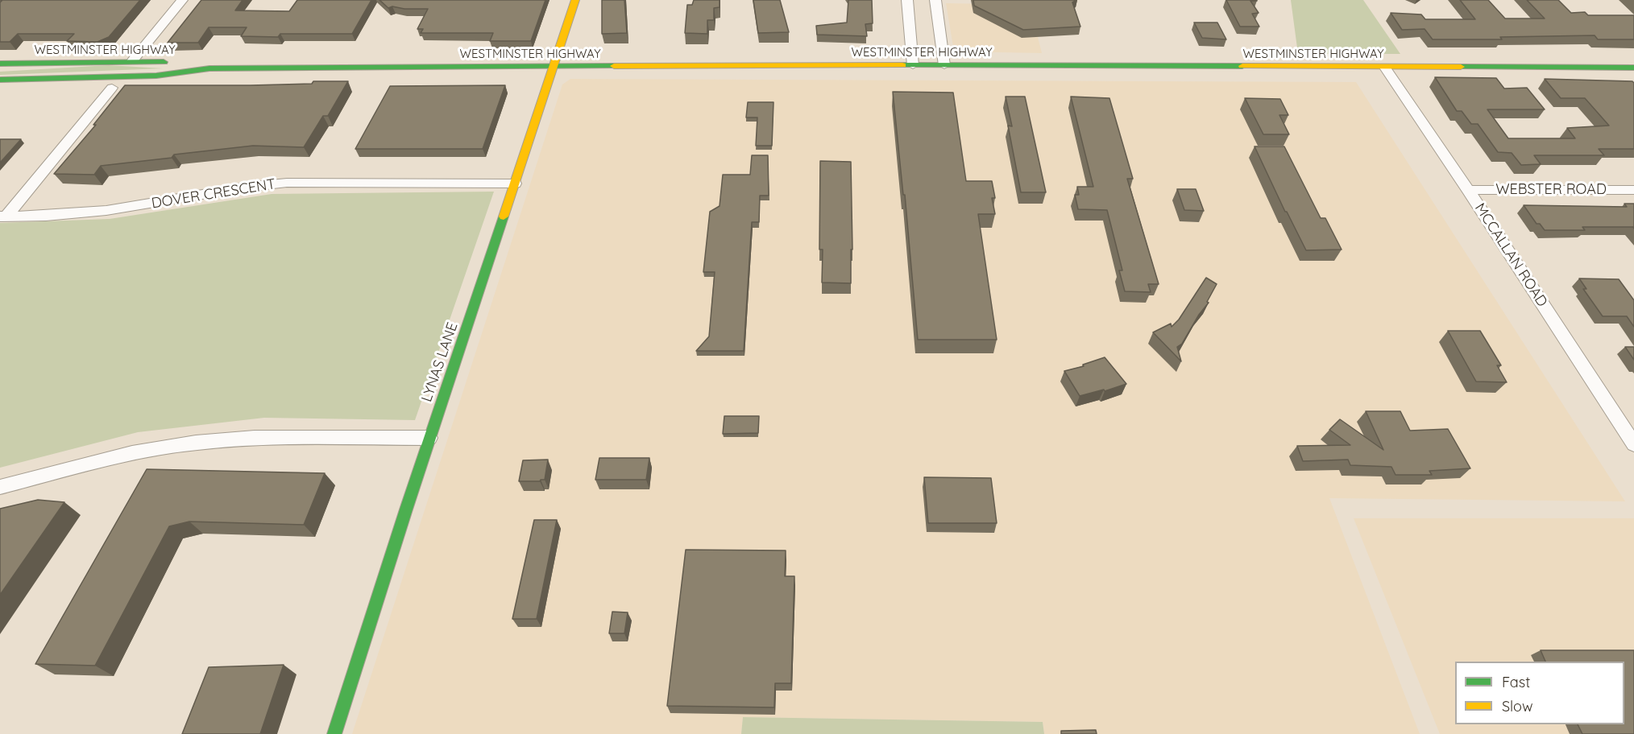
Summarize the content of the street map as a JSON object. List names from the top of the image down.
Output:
{
  "streets": {
    "main road": ["WESTMINSTER HIGHWAY", "LYNAS LANE"],
    "street": ["WEBSTER ROAD", "DOVER CRESCENT", "MCCALLAN ROAD"]
  },
  "crossings": [
    ["WESTMINSTER HIGHWAY", "MCCALLAN ROAD"],
    ["WESTMINSTER HIGHWAY", "LYNAS LANE"],
    ["WEBSTER ROAD", "MCCALLAN ROAD"],
    ["DOVER CRESCENT", "LYNAS LANE"]
  ],
  "legend": ["Fast", "Slow"]
}
